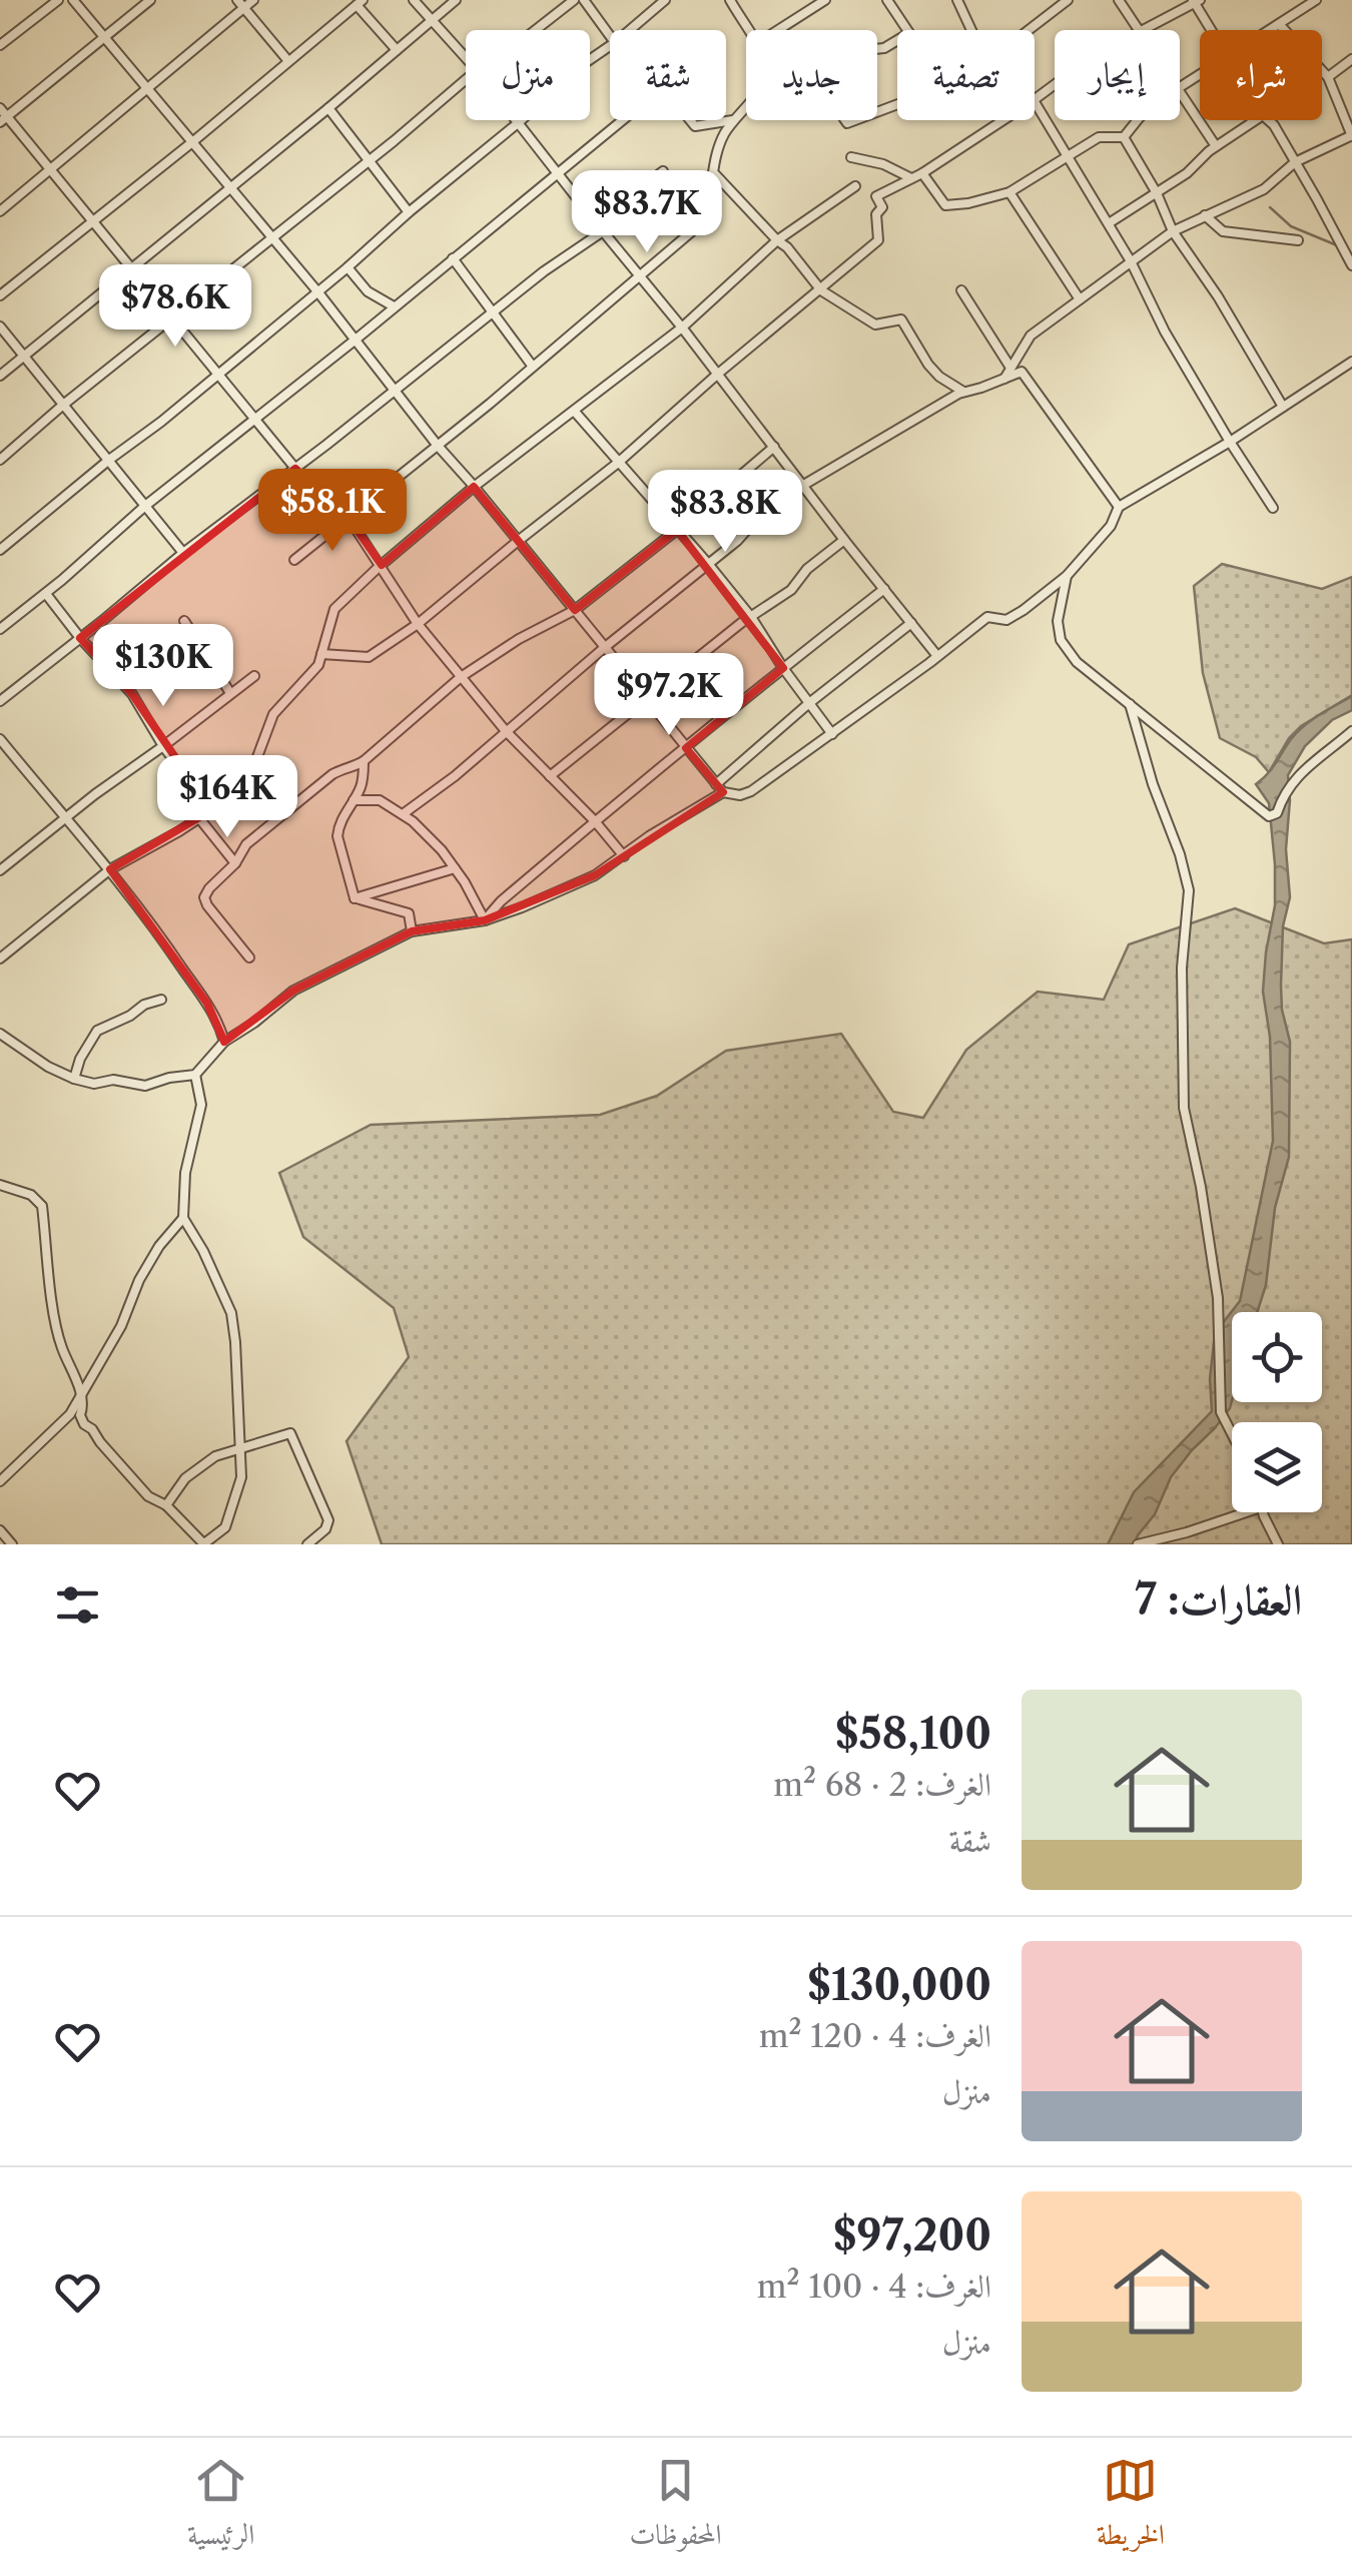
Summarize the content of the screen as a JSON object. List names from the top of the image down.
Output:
{
  "page": {
    "chip": [
      "شراء",
      "إيجار",
      "تصفية",
      "جديد",
      "شقة",
      "منزل"
    ],
    "price": [
      "$83.7K",
      "$78.6K",
      "$58.1K",
      "$83.8K",
      "$130K",
      "$97.2K",
      "$164K"
    ],
    "heading": "العقارات: 7",
    "list": [
      {
        "name": "$58,100",
        "note": "الغرف: 2 · 68 m² · شقة"
      },
      {
        "name": "$130,000",
        "note": "الغرف: 4 · 120 m² · منزل"
      },
      {
        "name": "$97,200",
        "note": "الغرف: 4 · 100 m² · منزل"
      }
    ],
    "tabs": ["الخريطة", "المحفوظات", "الرئيسية"]
  }
}
